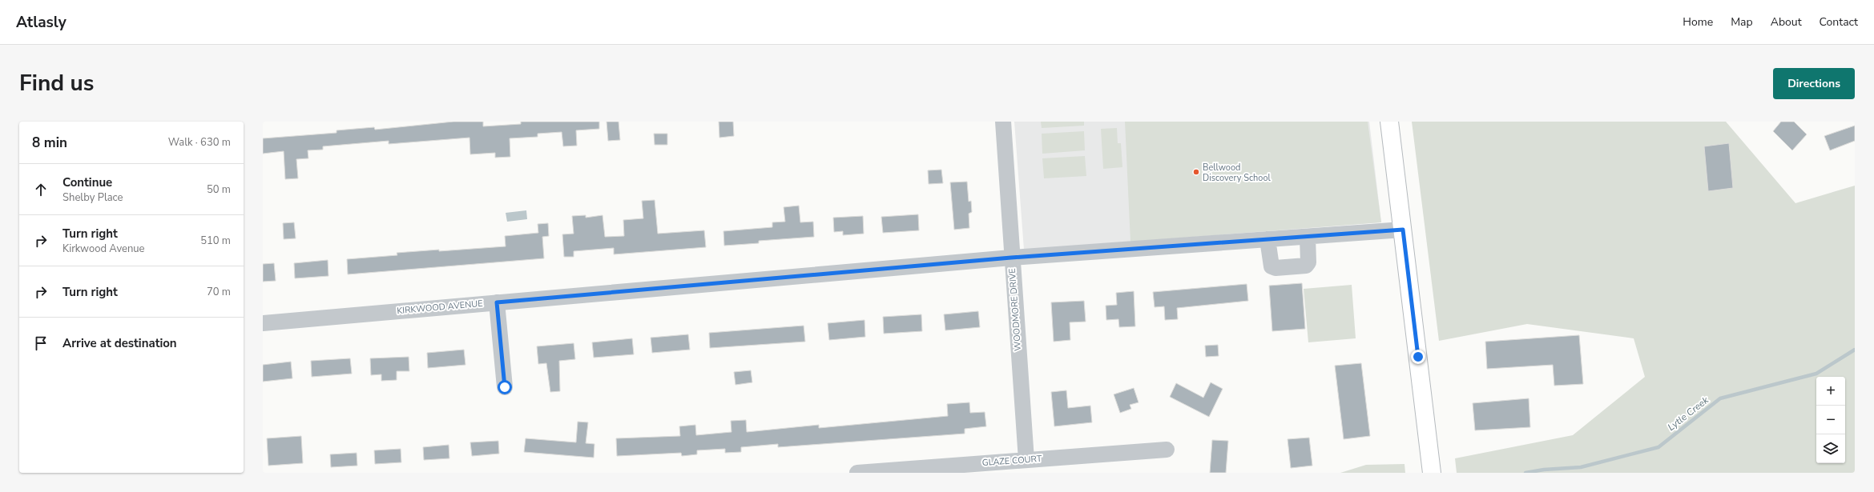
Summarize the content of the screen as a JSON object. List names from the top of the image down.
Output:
{
  "streets": {
    "street": ["KIRKWOOD AVENUE", "WOODMORE DRIVE", "GLAZE COURT"]
  },
  "crossings": [
    ["KIRKWOOD AVENUE", "WOODMORE DRIVE"],
    ["WOODMORE DRIVE", "GLAZE COURT"]
  ],
  "water": ["Lytle Creek"],
  "places": ["Bellwood Discovery School"],
  "page": {
    "header": "Atlasly",
    "nav": [
      "Home",
      "Map",
      "About",
      "Contact"
    ],
    "title": "Find us",
    "buttons": "Directions",
    "heading": ["8 min", "Walk · 630 m"],
    "list": [
      ["Continue", "Shelby Place", "50 m"],
      ["Turn right", "Kirkwood Avenue", "510 m"],
      ["Turn right", "70 m"],
      "Arrive at destination"
    ],
    "map_buttons": ["+", "−"]
  }
}
